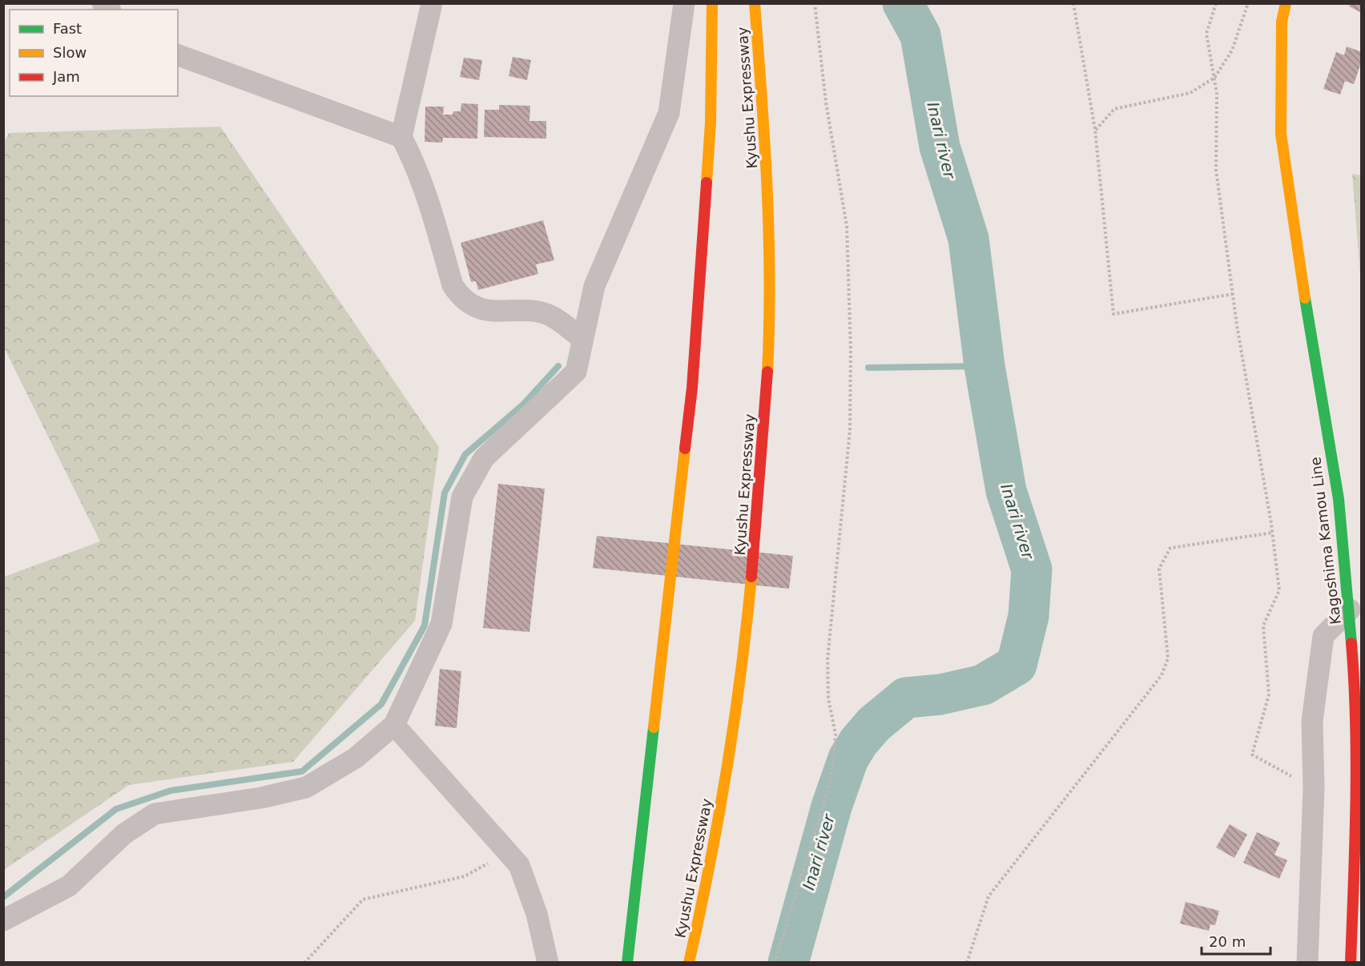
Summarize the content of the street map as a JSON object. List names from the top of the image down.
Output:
{
  "streets": {
    "main road": ["Kyushu Expressway", "Kagoshima Kamou Line"]
  },
  "water": ["Inari river"],
  "legend": ["Fast", "Slow", "Jam"],
  "scale_bar": "20 m"
}
